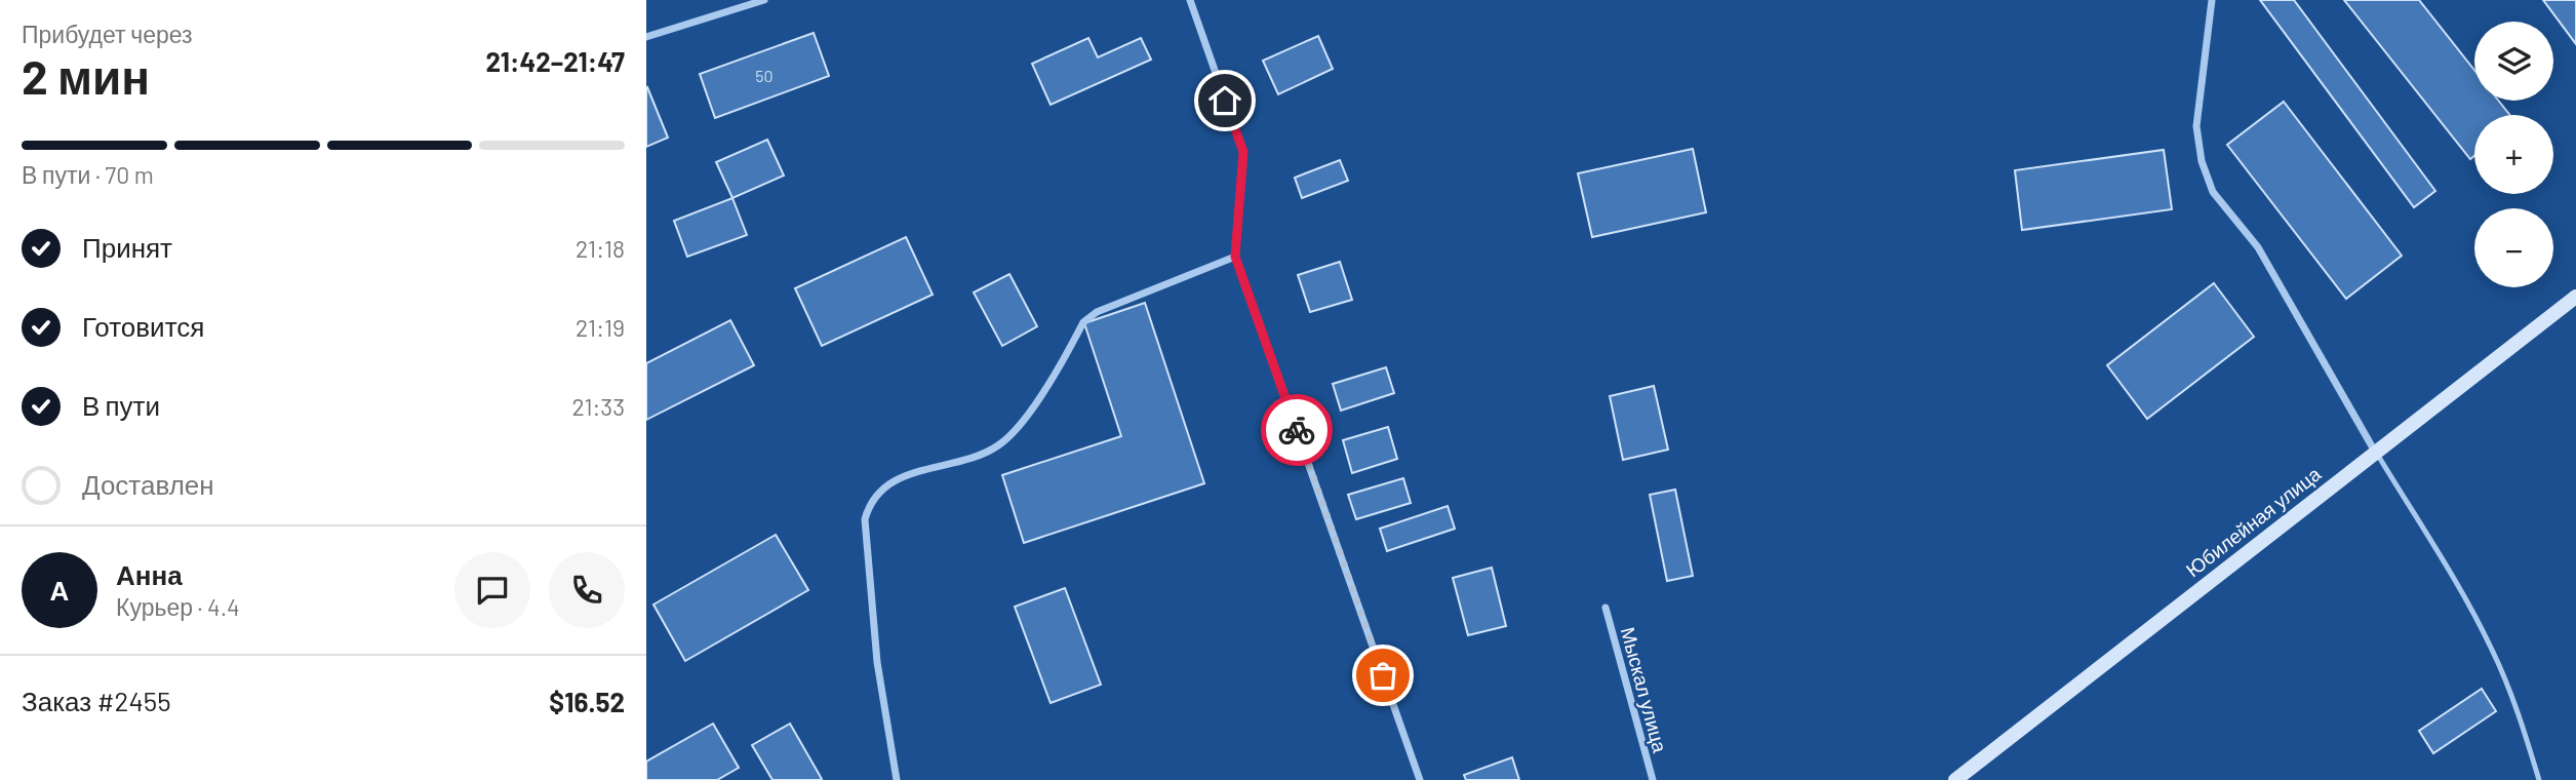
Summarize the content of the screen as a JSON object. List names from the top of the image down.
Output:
{
  "streets": {
    "main road": ["Юбилейная улица"],
    "street": ["Мыскал улица"]
  },
  "house_numbers": ["50"],
  "page": {
    "heading": ["2 мин", "Прибудет через", "21:42–21:47"],
    "panel": [
      "Анна",
      "Курьер · 4.4",
      "Заказ #2455",
      "$16.52"
    ],
    "map_buttons": ["+", "−"],
    "bar": "В пути · 70 m",
    "list": [
      ["Принят", "21:18"],
      ["Готовится", "21:19"],
      ["В пути", "21:33"],
      "Доставлен"
    ],
    "round": "А"
  }
}
